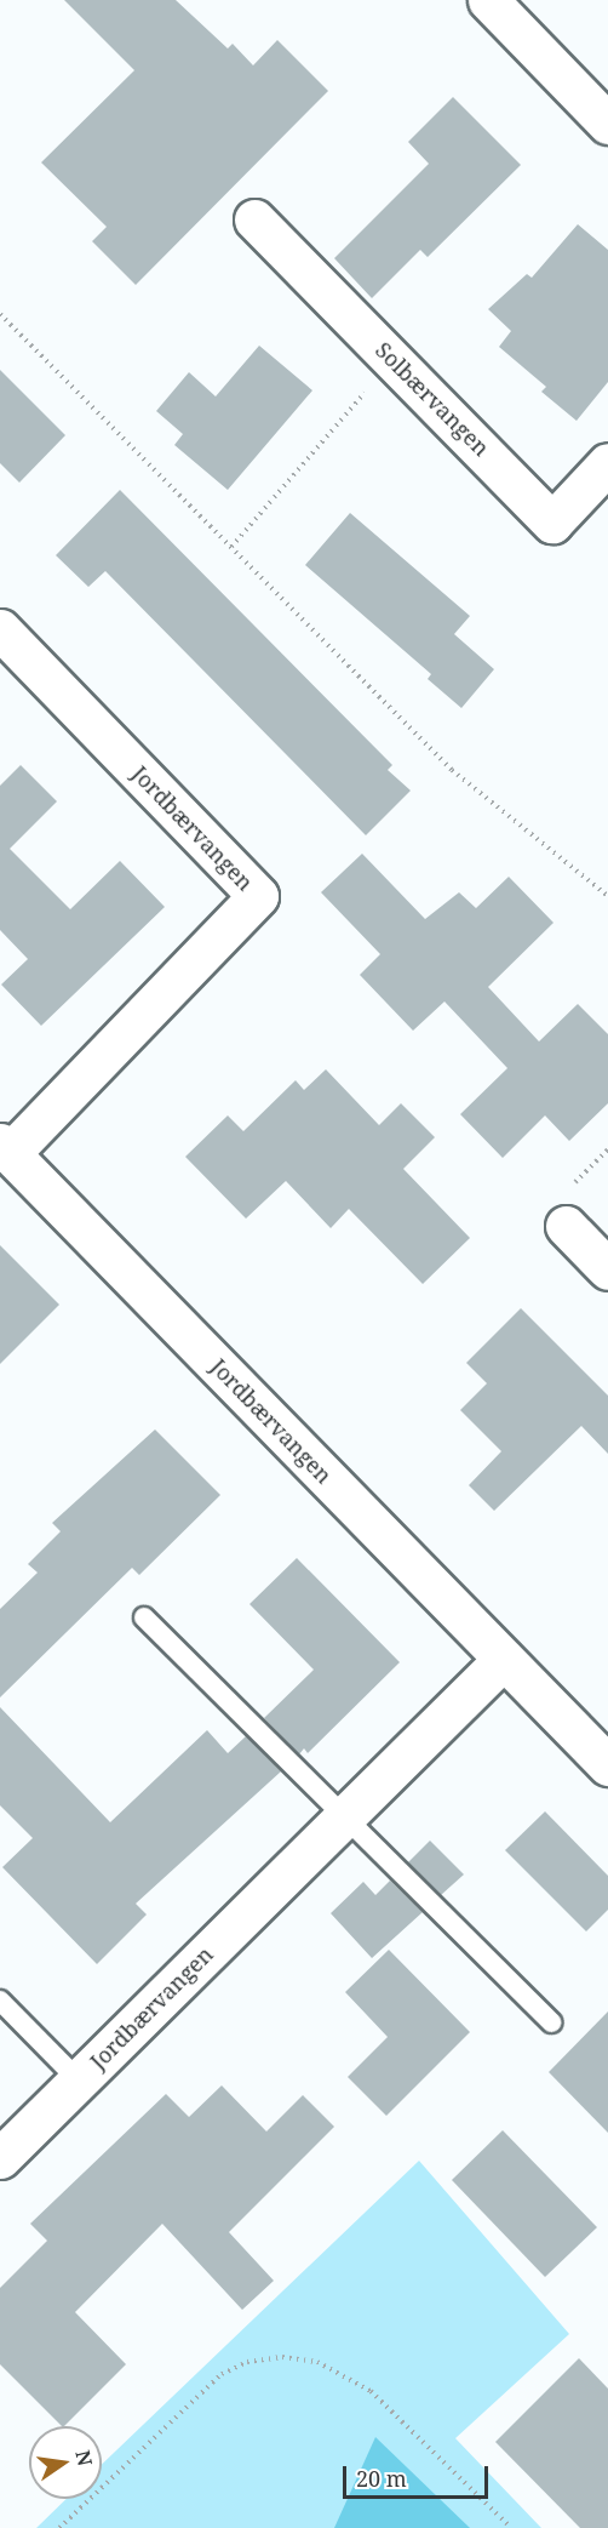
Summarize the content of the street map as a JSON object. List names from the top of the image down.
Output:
{
  "streets": {
    "street": ["Solbærvangen", "Jordbærvangen"]
  },
  "scale_bar": "20 m",
  "north": "right"
}
